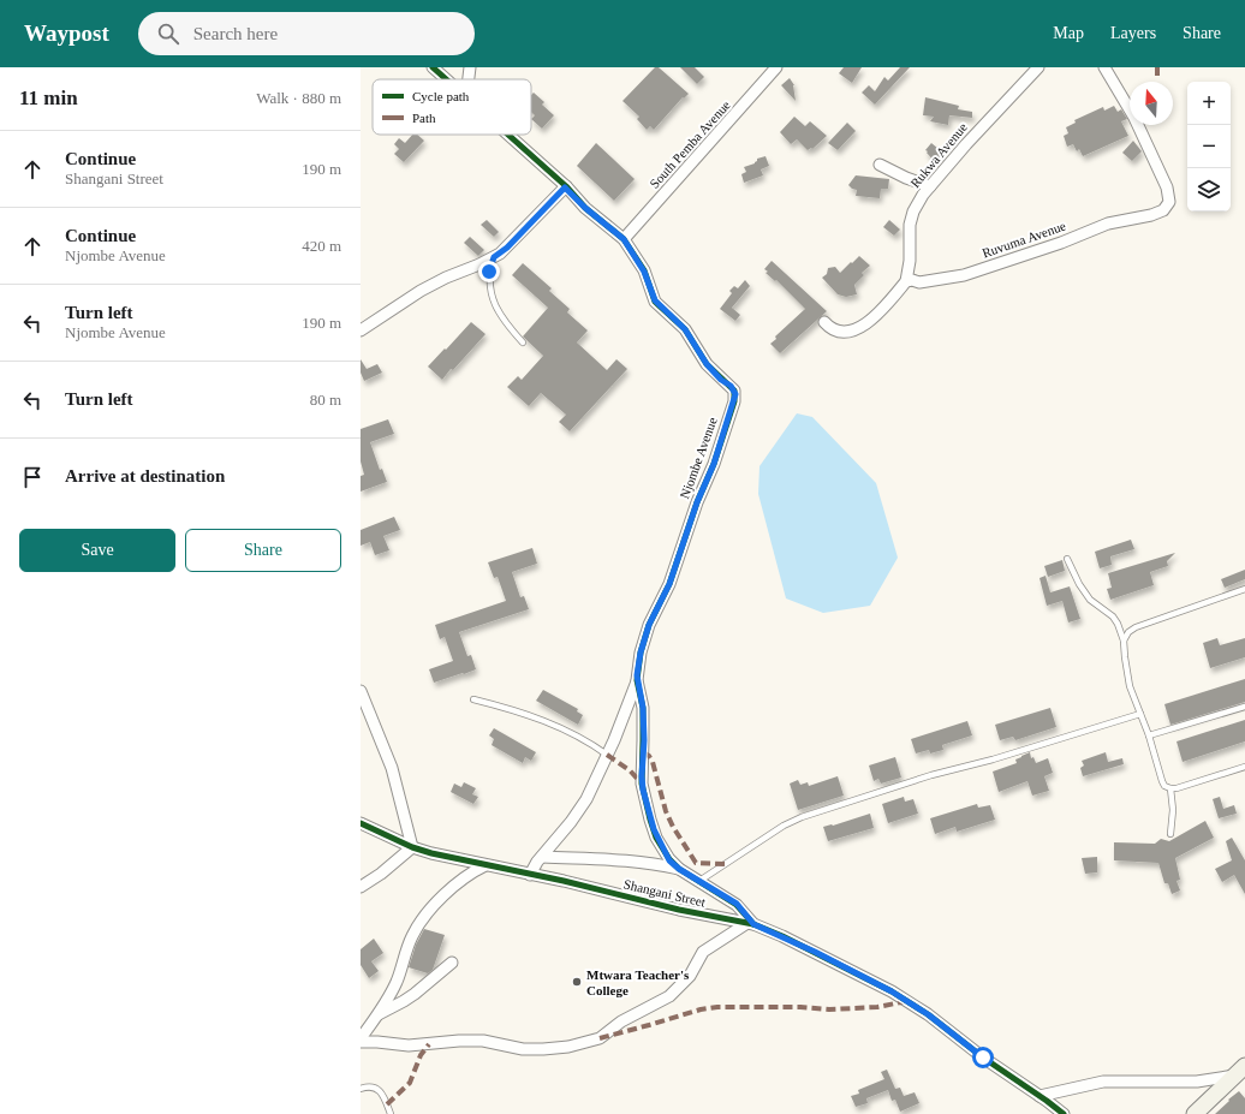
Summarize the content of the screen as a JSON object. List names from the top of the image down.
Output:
{
  "streets": {
    "street": [
      "South Pemba Avenue",
      "Rukwa Avenue",
      "Ruvuma Avenue",
      "Njombe Avenue",
      "Shangani Street"
    ]
  },
  "crossings": [
    ["South Pemba Avenue", "Njombe Avenue"],
    ["Rukwa Avenue", "Ruvuma Avenue"],
    ["Njombe Avenue", "Shangani Street"]
  ],
  "places": ["Mtwara Teacher's College"],
  "legend": ["Cycle path", "Path"],
  "north": "top",
  "page": {
    "header": "Waypost",
    "search": "Search here",
    "nav": ["Map", "Layers", "Share"],
    "heading": ["11 min", "Walk · 880 m"],
    "map_buttons": ["+", "−"],
    "list": [
      ["Continue", "Shangani Street", "190 m"],
      ["Continue", "Njombe Avenue", "420 m"],
      ["Turn left", "Njombe Avenue", "190 m"],
      ["Turn left", "80 m"],
      "Arrive at destination"
    ],
    "buttons": ["Save", "Share"]
  }
}
